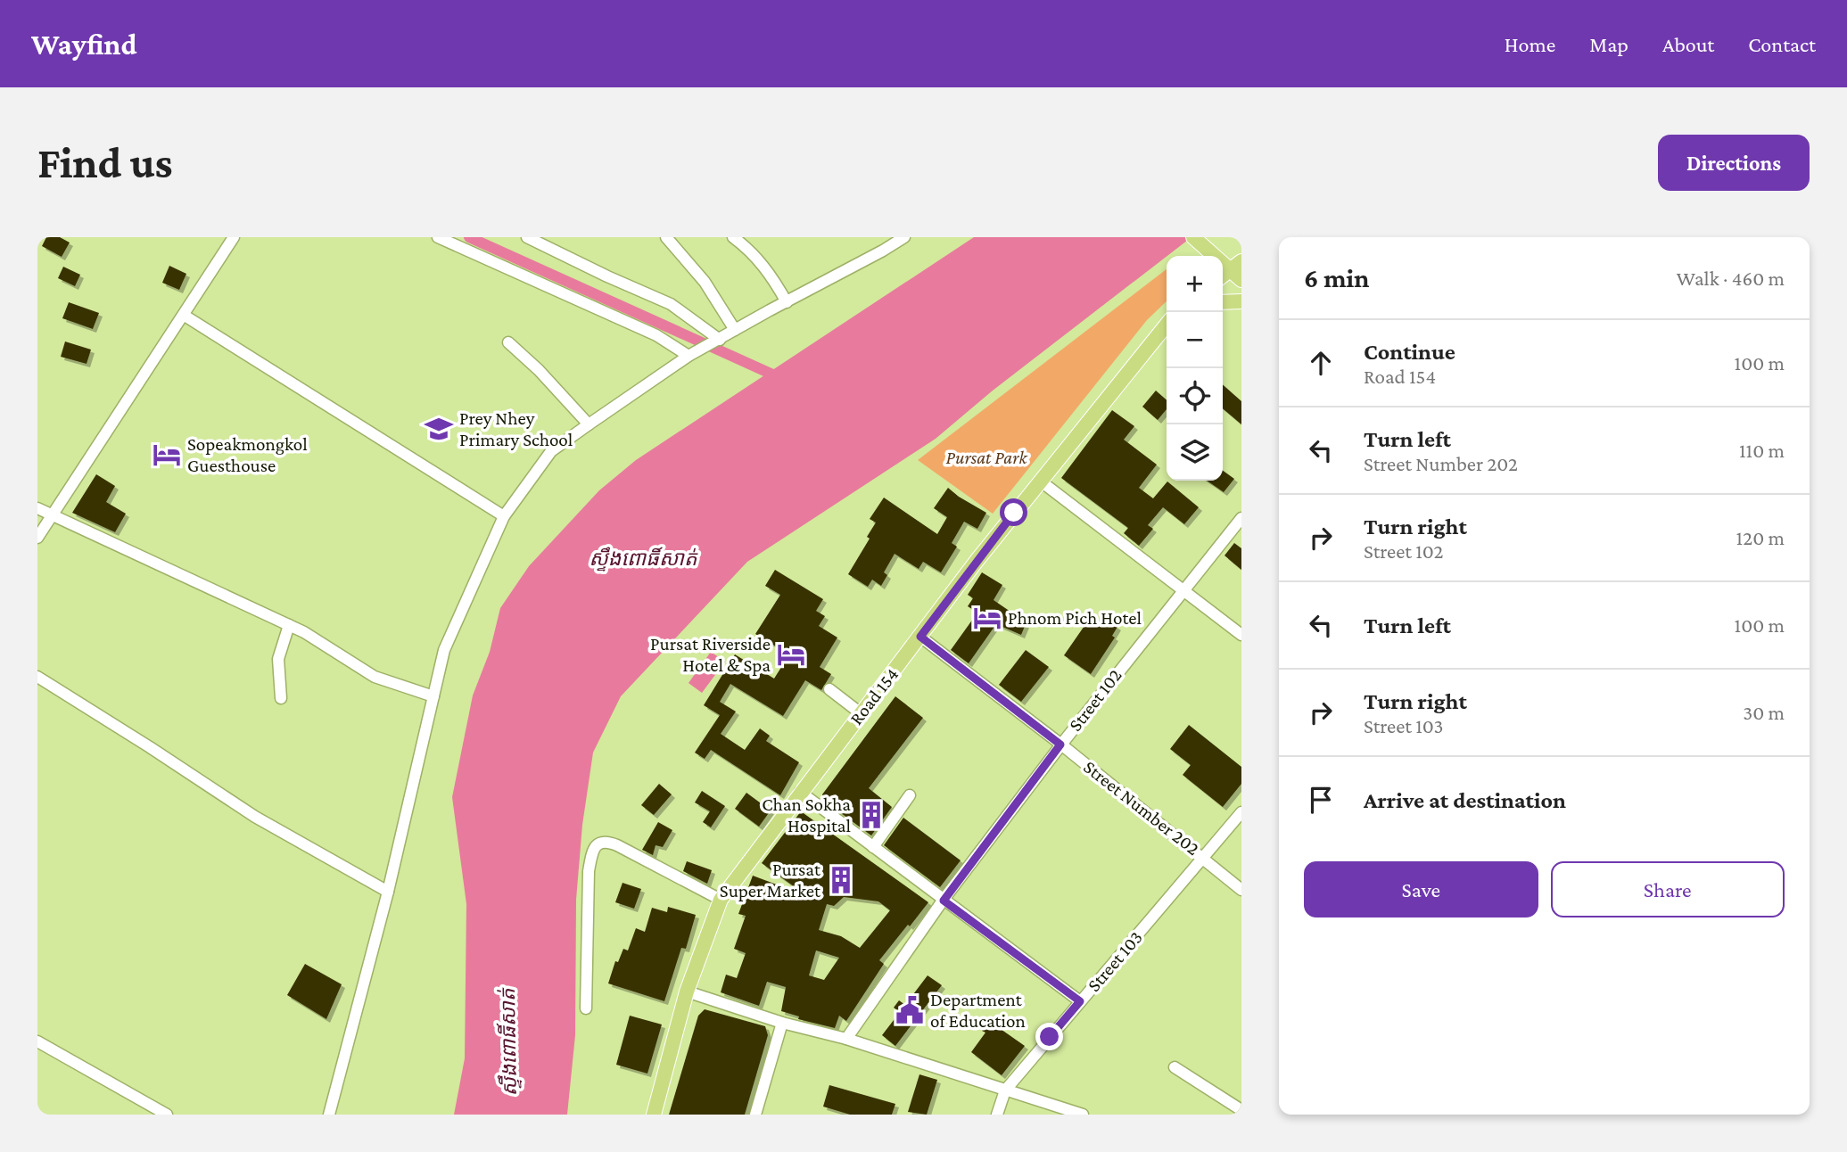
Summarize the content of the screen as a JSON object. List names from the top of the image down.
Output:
{
  "streets": {
    "main road": ["Road 154"],
    "street": ["Street 102", "Street Number 202", "Street 103"]
  },
  "crossings": [
    ["Road 154", "Street Number 202"],
    ["Street 102", "Street Number 202"],
    ["Street Number 202", "Street 103"]
  ],
  "water": ["ស្ទឹងពោធិ៍សាត់"],
  "parks": ["Pursat Park"],
  "places": {
    "school or university": ["Prey Nhey Primary School"],
    "hotel": ["Sopeakmongkol Guesthouse", "Phnom Pich Hotel", "Pursat Riverside Hotel & Spa"],
    "building": ["Chan Sokha Hospital", "Pursat Super Market"],
    "public building": ["Department of Education"]
  },
  "page": {
    "header": "Wayfind",
    "nav": [
      "Home",
      "Map",
      "About",
      "Contact"
    ],
    "buttons": [
      "Directions",
      ["Save", "Share"]
    ],
    "title": "Find us",
    "heading": ["6 min", "Walk · 460 m"],
    "map_buttons": ["+", "−"],
    "list": [
      ["Continue", "Road 154", "100 m"],
      ["Turn left", "Street Number 202", "110 m"],
      ["Turn right", "Street 102", "120 m"],
      ["Turn left", "100 m"],
      ["Turn right", "Street 103", "30 m"],
      "Arrive at destination"
    ]
  }
}
